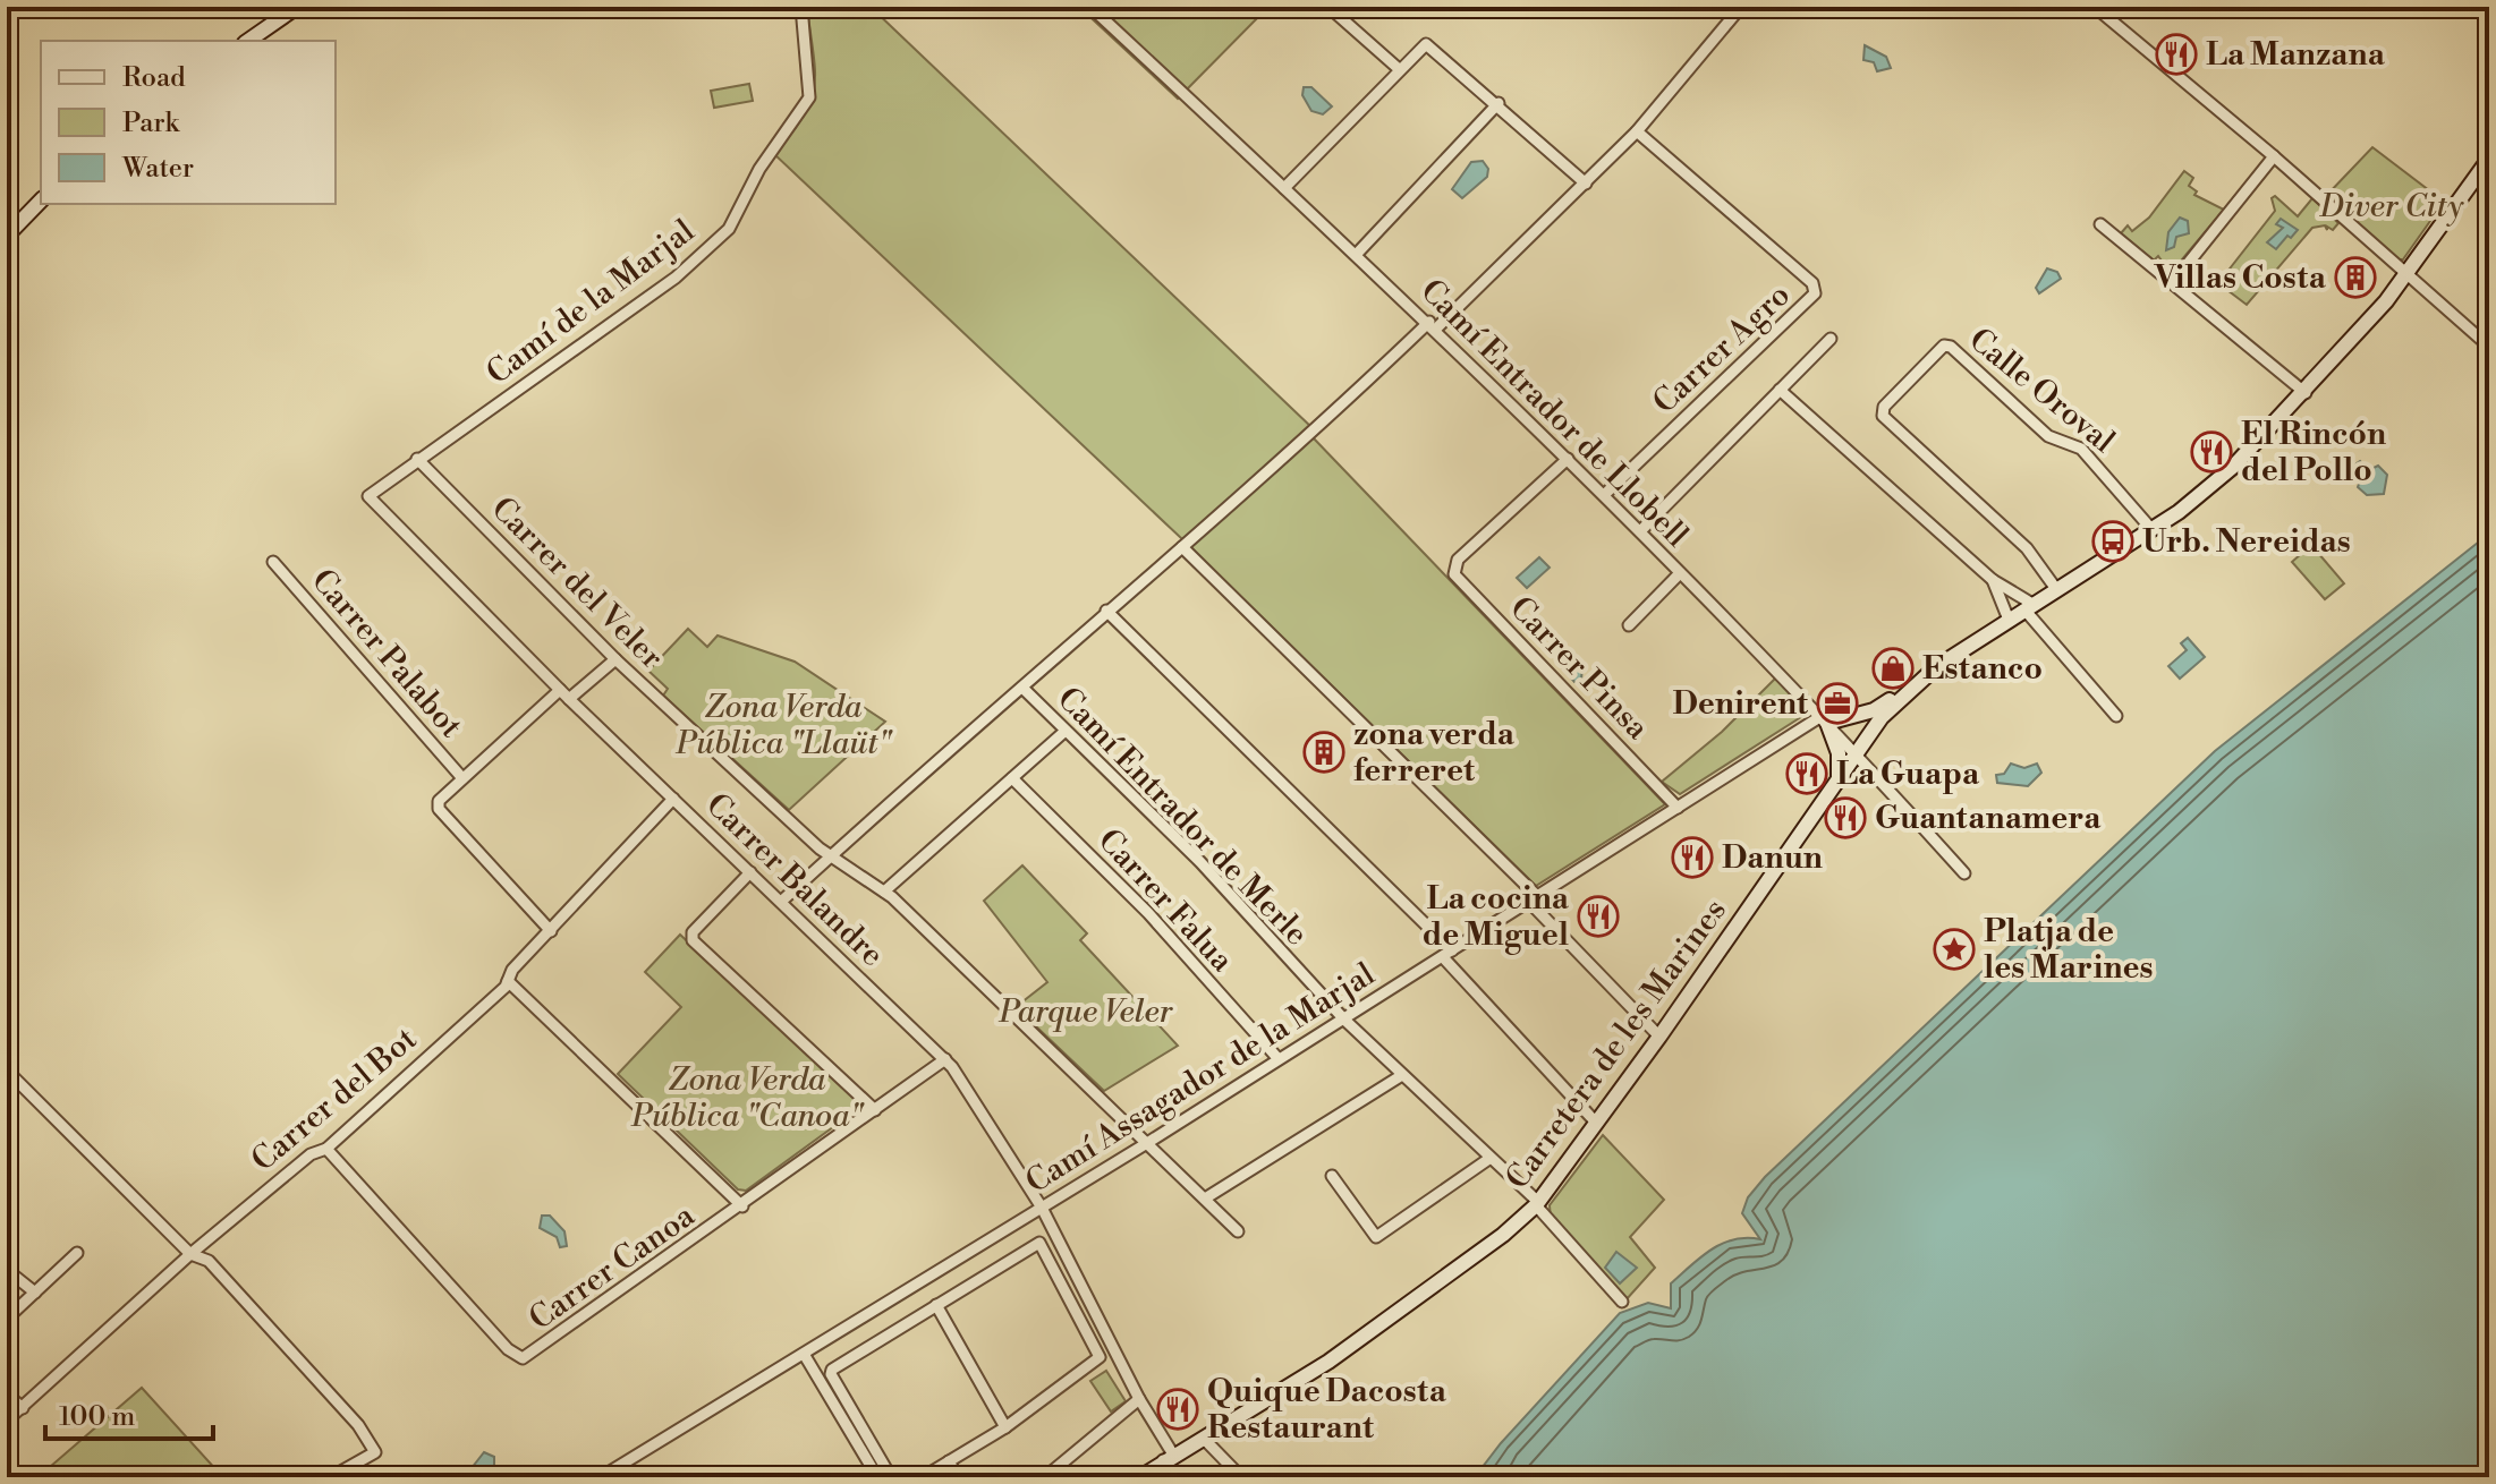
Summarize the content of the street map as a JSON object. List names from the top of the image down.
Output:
{
  "streets": {
    "main road": ["Carretera de les Marines"],
    "street": [
      "Camí de la Marjal",
      "Carrer Agro",
      "Calle Oroval",
      "Camí Entrador de Llobell",
      "Carrer del Veler",
      "Carrer Palabot",
      "Carrer Pinsa",
      "Camí Entrador de Merle",
      "Carrer Balandre",
      "Carrer Falua",
      "Camí Assagador de la Marjal",
      "Carrer del Bot",
      "Carrer Canoa"
    ]
  },
  "crossings": [
    ["Camí de la Marjal", "Carrer del Veler"],
    ["Camí de la Marjal", "Carrer Balandre"],
    ["Carrer Agro", "Camí Entrador de Llobell"],
    ["Calle Oroval", "Carretera de les Marines"],
    ["Camí Entrador de Llobell", "Carrer Pinsa"],
    ["Camí Entrador de Llobell", "Carretera de les Marines"],
    ["Camí Entrador de Llobell", "Camí Assagador de la Marjal"],
    ["Carrer del Veler", "Camí Assagador de la Marjal"],
    ["Carrer Palabot", "Carrer Balandre"],
    ["Carrer Palabot", "Carrer del Bot"],
    ["Carrer Pinsa", "Camí Assagador de la Marjal"],
    ["Camí Entrador de Merle", "Carretera de les Marines"],
    ["Camí Entrador de Merle", "Camí Assagador de la Marjal"],
    ["Carrer Balandre", "Carretera de les Marines"],
    ["Carrer Balandre", "Camí Assagador de la Marjal"],
    ["Carrer Balandre", "Carrer del Bot"],
    ["Carrer Balandre", "Carrer Canoa"],
    ["Carrer Falua", "Camí Assagador de la Marjal"],
    ["Carrer del Bot", "Carrer Canoa"]
  ],
  "parks": [
    "Diver City",
    "Zona Verda Pública \"Llaüt\"",
    "Parque Veler",
    "Zona Verda Pública \"Canoa\""
  ],
  "places": {
    "restaurant": [
      "La Manzana",
      "El Rincón del Pollo",
      "La Guapa",
      "Guantanamera",
      "Danun",
      "La cocina de Miguel",
      "Quique Dacosta Restaurant"
    ],
    "building": ["Villas Costa", "zona verda ferreret"],
    "bus stop": ["Urb. Nereidas"],
    "shop": ["Estanco"],
    "office": ["Denirent"],
    "place": ["Platja de les Marines"]
  },
  "legend": ["Road", "Park", "Water"],
  "scale_bar": "100 m"
}
